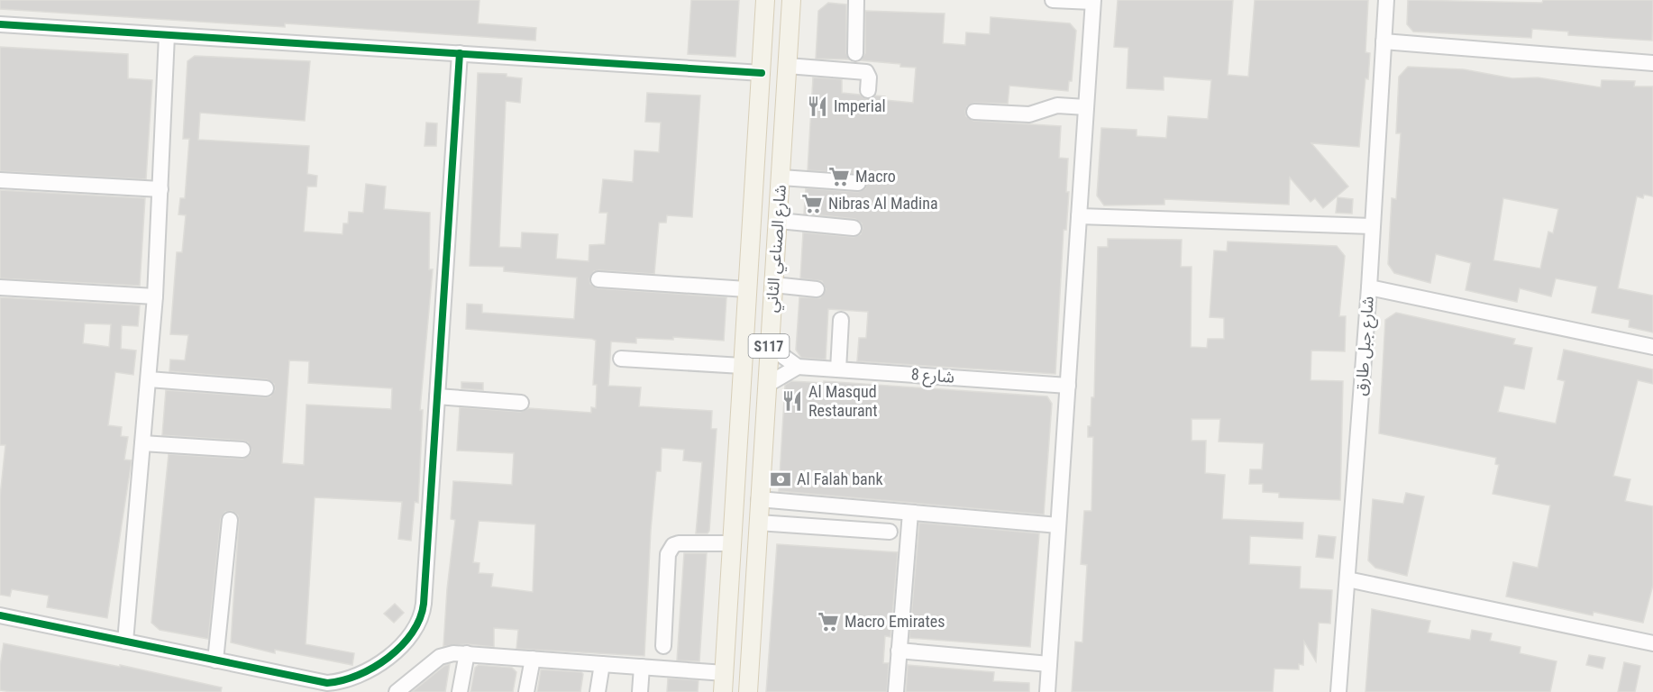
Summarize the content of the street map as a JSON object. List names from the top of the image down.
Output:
{
  "streets": {
    "main road": ["شارع الصناعي الثاني", "S117"],
    "street": ["شارع جبل طارق", "شارع 8"]
  },
  "places": {
    "restaurant": ["Imperial", "Al Masqud Restaurant"],
    "supermarket": ["Macro", "Nibras Al Madina", "Macro Emirates"],
    "bank": ["Al Falah bank"]
  }
}
